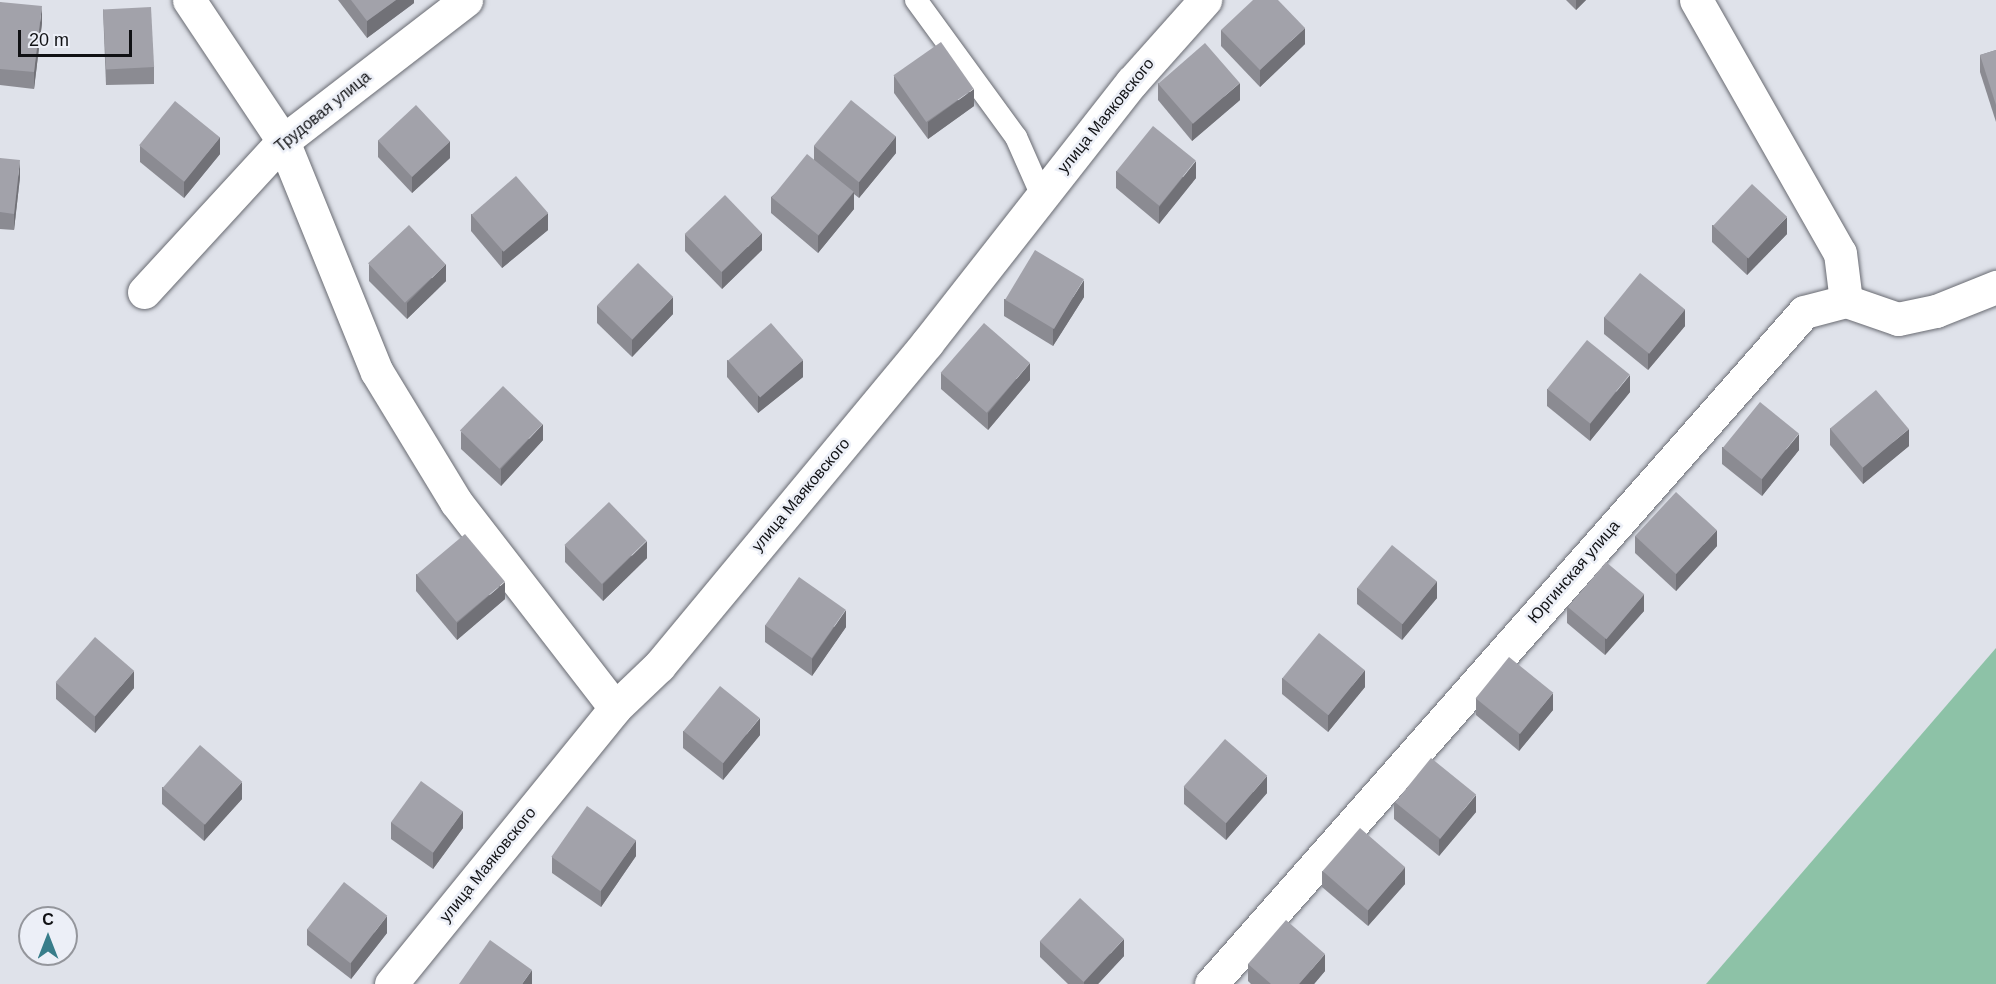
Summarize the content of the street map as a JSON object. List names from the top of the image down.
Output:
{
  "streets": {
    "street": ["Трудовая улица", "улица Маяковского", "Юргинская улица"]
  },
  "scale_bar": "20 m",
  "north": "top"
}
